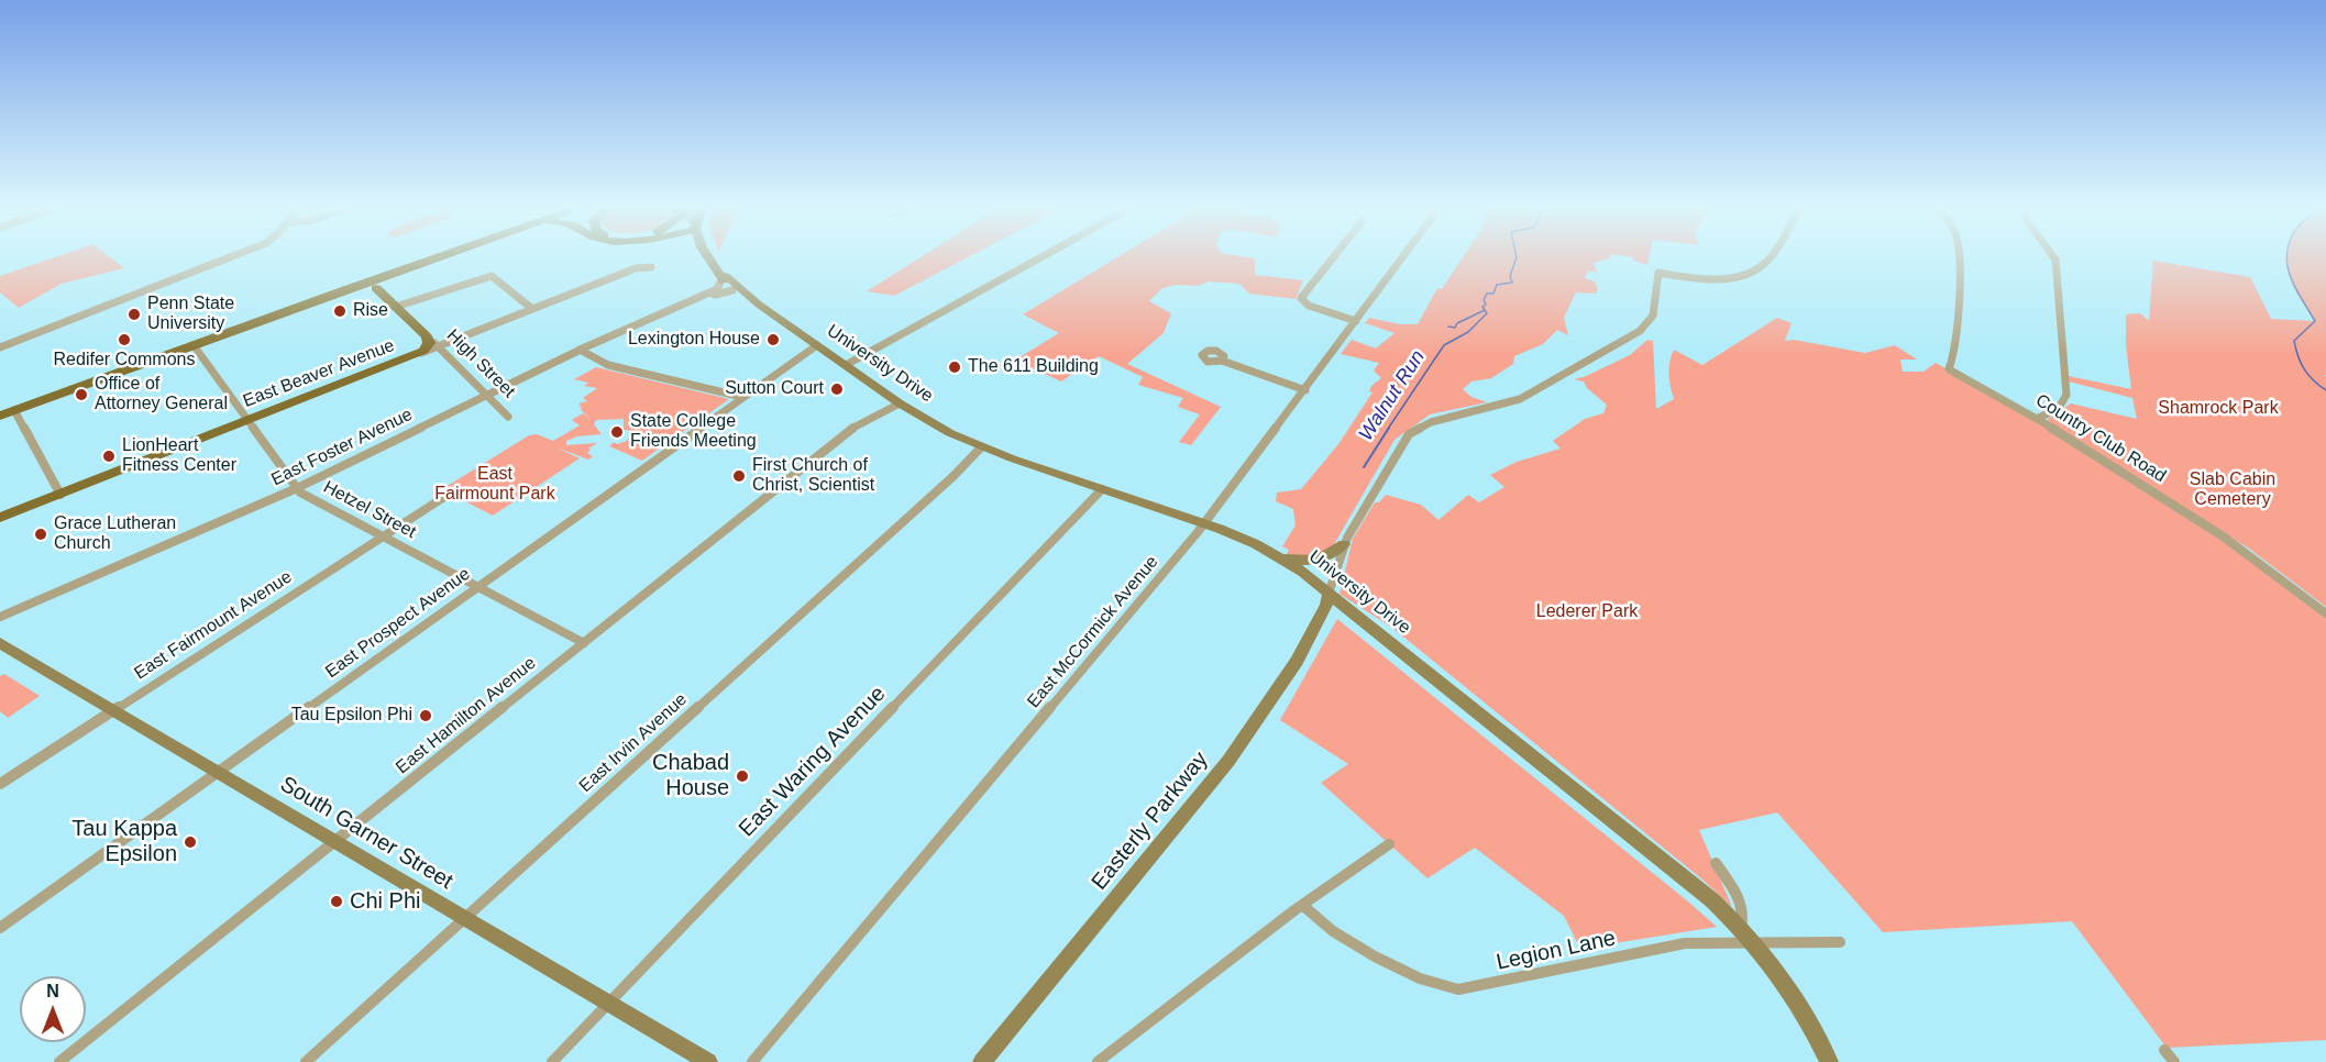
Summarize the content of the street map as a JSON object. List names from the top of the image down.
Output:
{
  "streets": {
    "main road": [
      "High Street",
      "University Drive",
      "East Beaver Avenue",
      "Easterly Parkway",
      "South Garner Street"
    ],
    "street": [
      "Country Club Road",
      "East Foster Avenue",
      "Hetzel Street",
      "East Prospect Avenue",
      "East Fairmount Avenue",
      "East McCormick Avenue",
      "East Hamilton Avenue",
      "East Irvin Avenue",
      "East Waring Avenue",
      "Legion Lane"
    ]
  },
  "crossings": [
    ["High Street", "East Beaver Avenue"],
    ["High Street", "East Foster Avenue"],
    ["University Drive", "East Foster Avenue"],
    ["University Drive", "East Prospect Avenue"],
    ["University Drive", "East McCormick Avenue"],
    ["University Drive", "East Hamilton Avenue"],
    ["University Drive", "East Irvin Avenue"],
    ["University Drive", "East Waring Avenue"],
    ["University Drive", "Easterly Parkway"],
    ["University Drive", "Legion Lane"],
    ["East Beaver Avenue", "Hetzel Street"],
    ["East Foster Avenue", "Hetzel Street"],
    ["Hetzel Street", "East Prospect Avenue"],
    ["Hetzel Street", "East Fairmount Avenue"],
    ["Hetzel Street", "East Hamilton Avenue"],
    ["East Prospect Avenue", "South Garner Street"],
    ["East Fairmount Avenue", "South Garner Street"],
    ["East Hamilton Avenue", "South Garner Street"],
    ["East Irvin Avenue", "South Garner Street"],
    ["East Waring Avenue", "South Garner Street"]
  ],
  "water": ["Walnut Run"],
  "parks": [
    "Shamrock Park",
    "East Fairmount Park",
    "Slab Cabin Cemetery",
    "Lederer Park"
  ],
  "places": [
    "Rise",
    "Penn State University",
    "Redifer Commons",
    "Lexington House",
    "The 611 Building",
    "Sutton Court",
    "Office of Attorney General",
    "State College Friends Meeting",
    "LionHeart Fitness Center",
    "First Church of Christ, Scientist",
    "Grace Lutheran Church",
    "Tau Epsilon Phi",
    "Chabad House",
    "Tau Kappa Epsilon",
    "Chi Phi"
  ],
  "north": "top"
}
